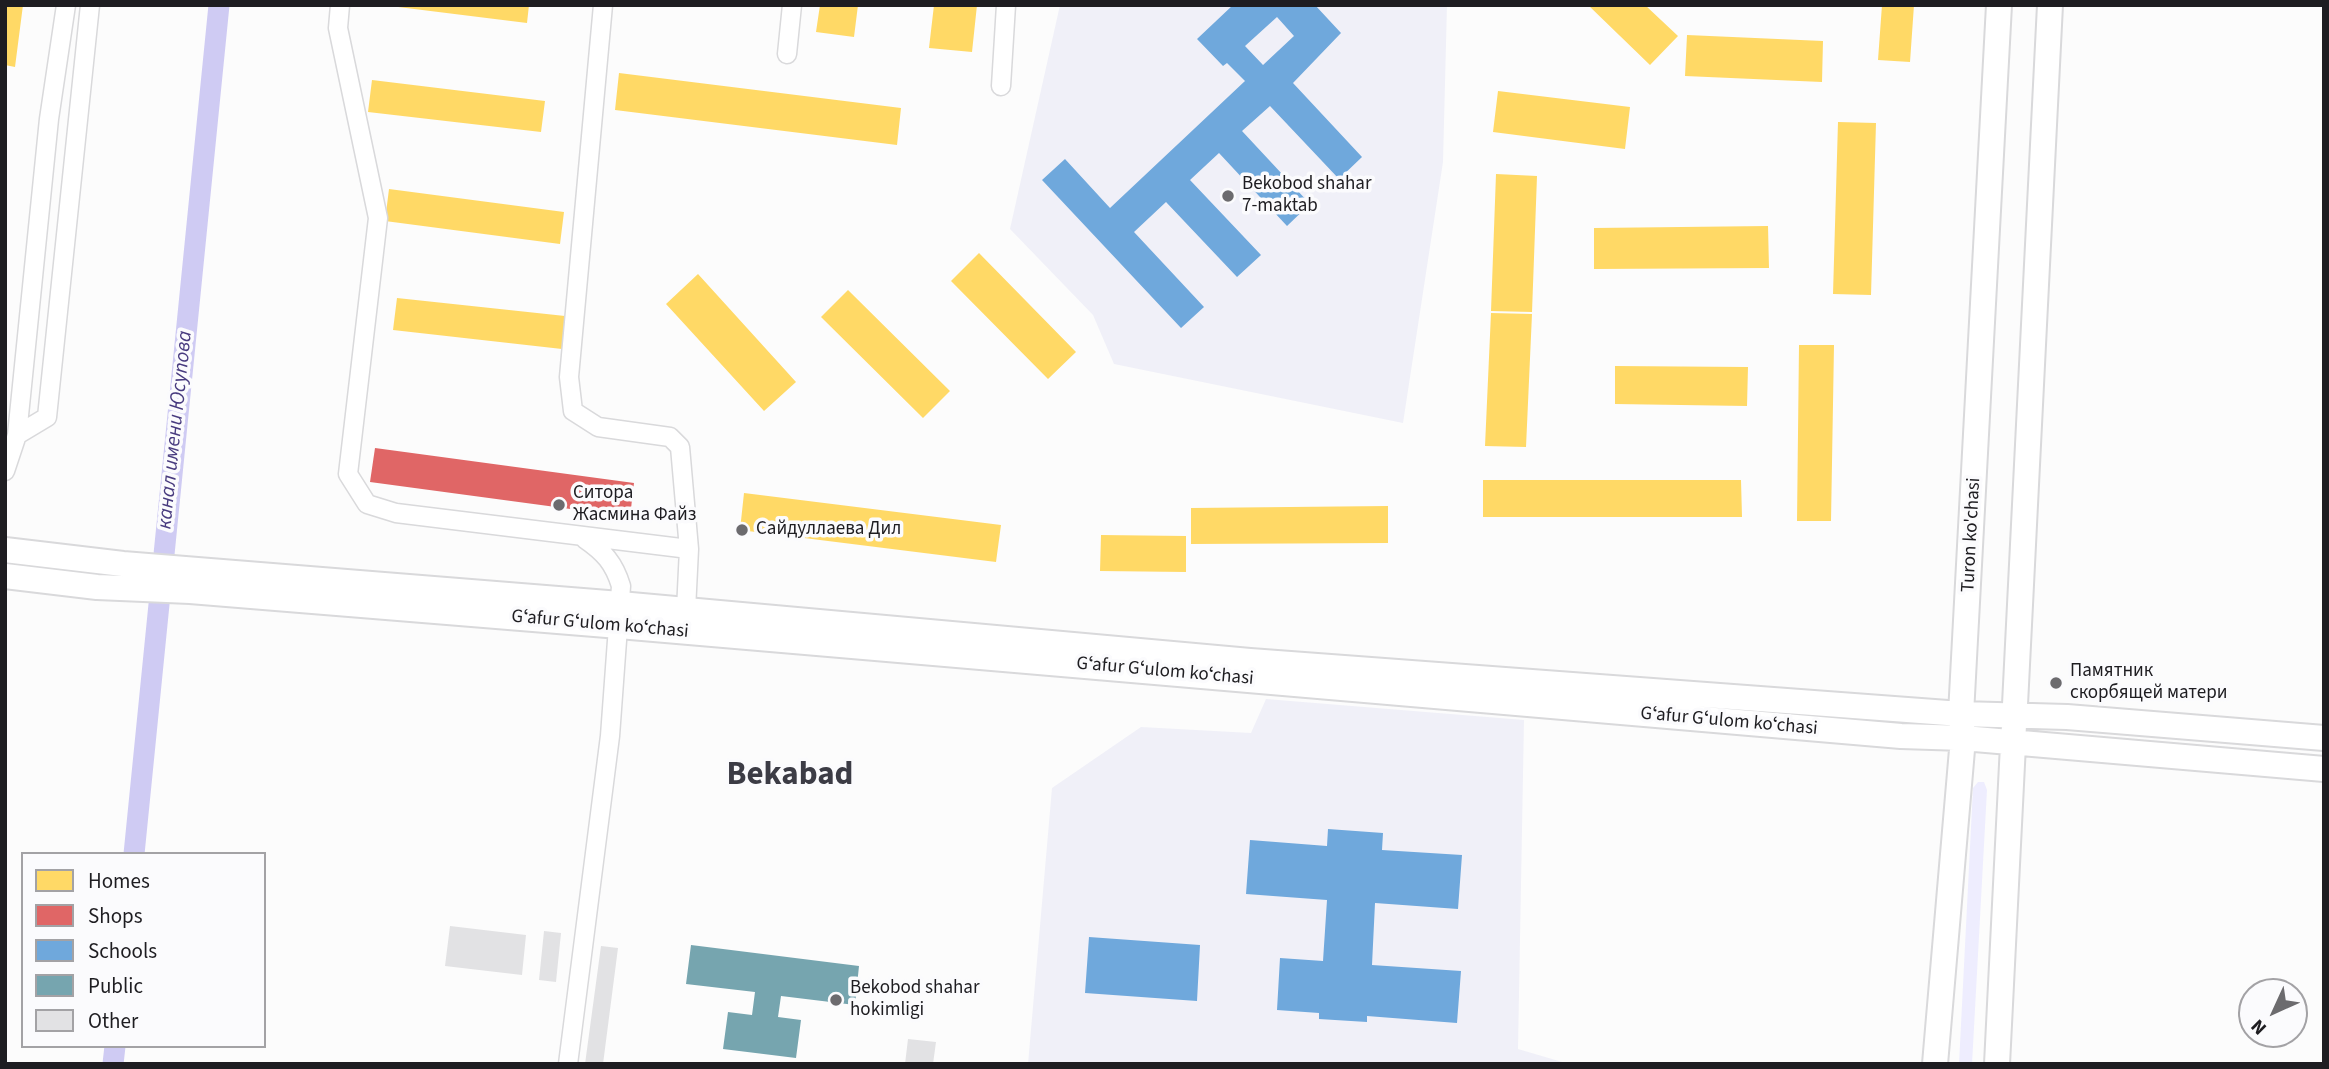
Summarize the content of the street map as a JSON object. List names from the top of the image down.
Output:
{
  "streets": {
    "main road": ["Turon ko'chasi", "Gʻafur Gʻulom koʻchasi"]
  },
  "crossings": [
    ["Turon ko'chasi", "Gʻafur Gʻulom koʻchasi"]
  ],
  "districts": ["Bekabad"],
  "water": ["канал имени Юсупова"],
  "places": [
    "Bekobod shahar 7-maktab",
    "Ситора Жасмина Файз",
    "Сайдуллаева Дил",
    "Памятник скорбящей матери",
    "Bekobod shahar hokimligi"
  ],
  "legend": [
    "Homes",
    "Shops",
    "Schools",
    "Public",
    "Other"
  ],
  "north": "bottom left"
}
